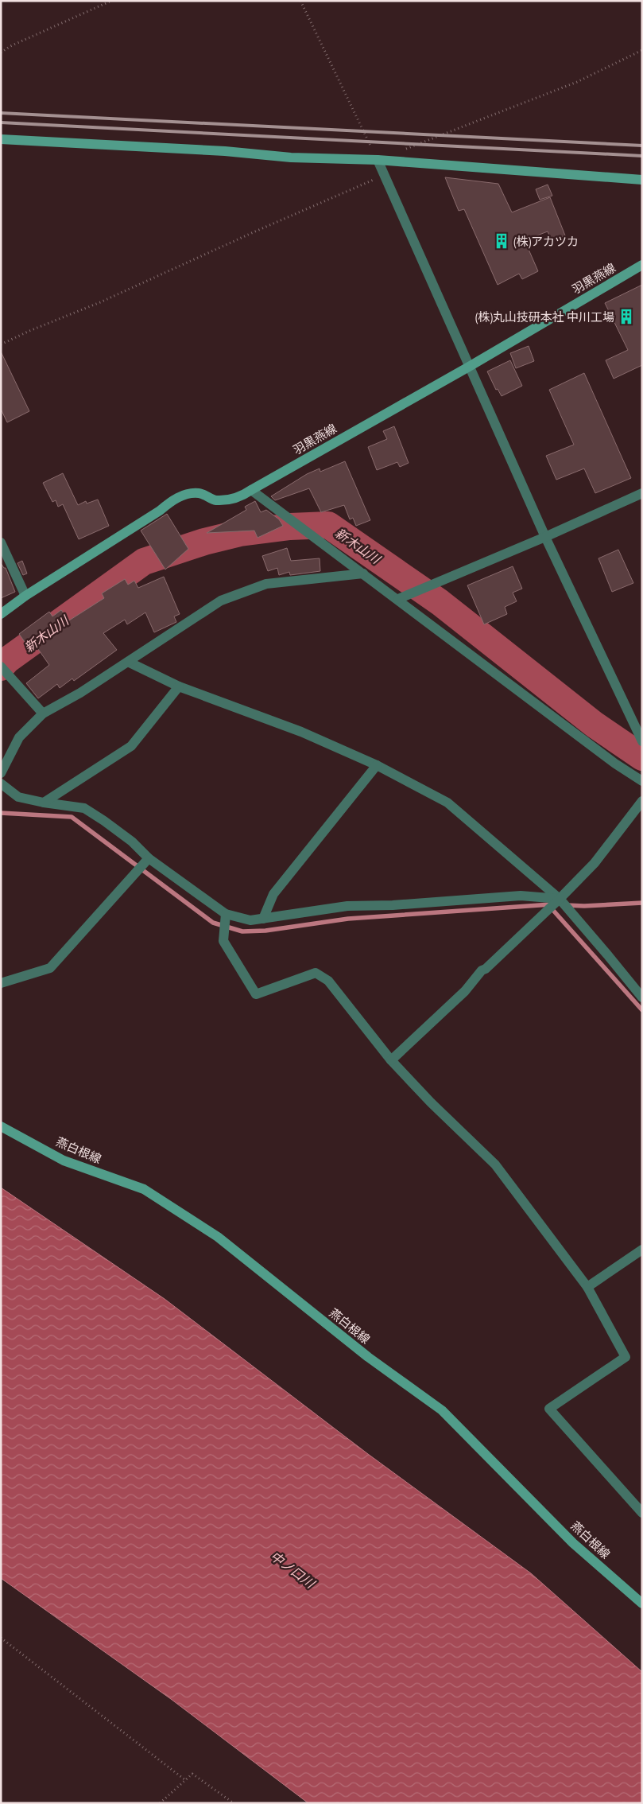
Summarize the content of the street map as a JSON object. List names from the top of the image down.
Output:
{
  "streets": {
    "main road": ["羽黒燕線", "燕白根線"]
  },
  "water": ["新木山川", "中ノ口川"],
  "places": {
    "building": ["(株)アカツカ", "(株)丸山技研本社 中川工場"]
  }
}
